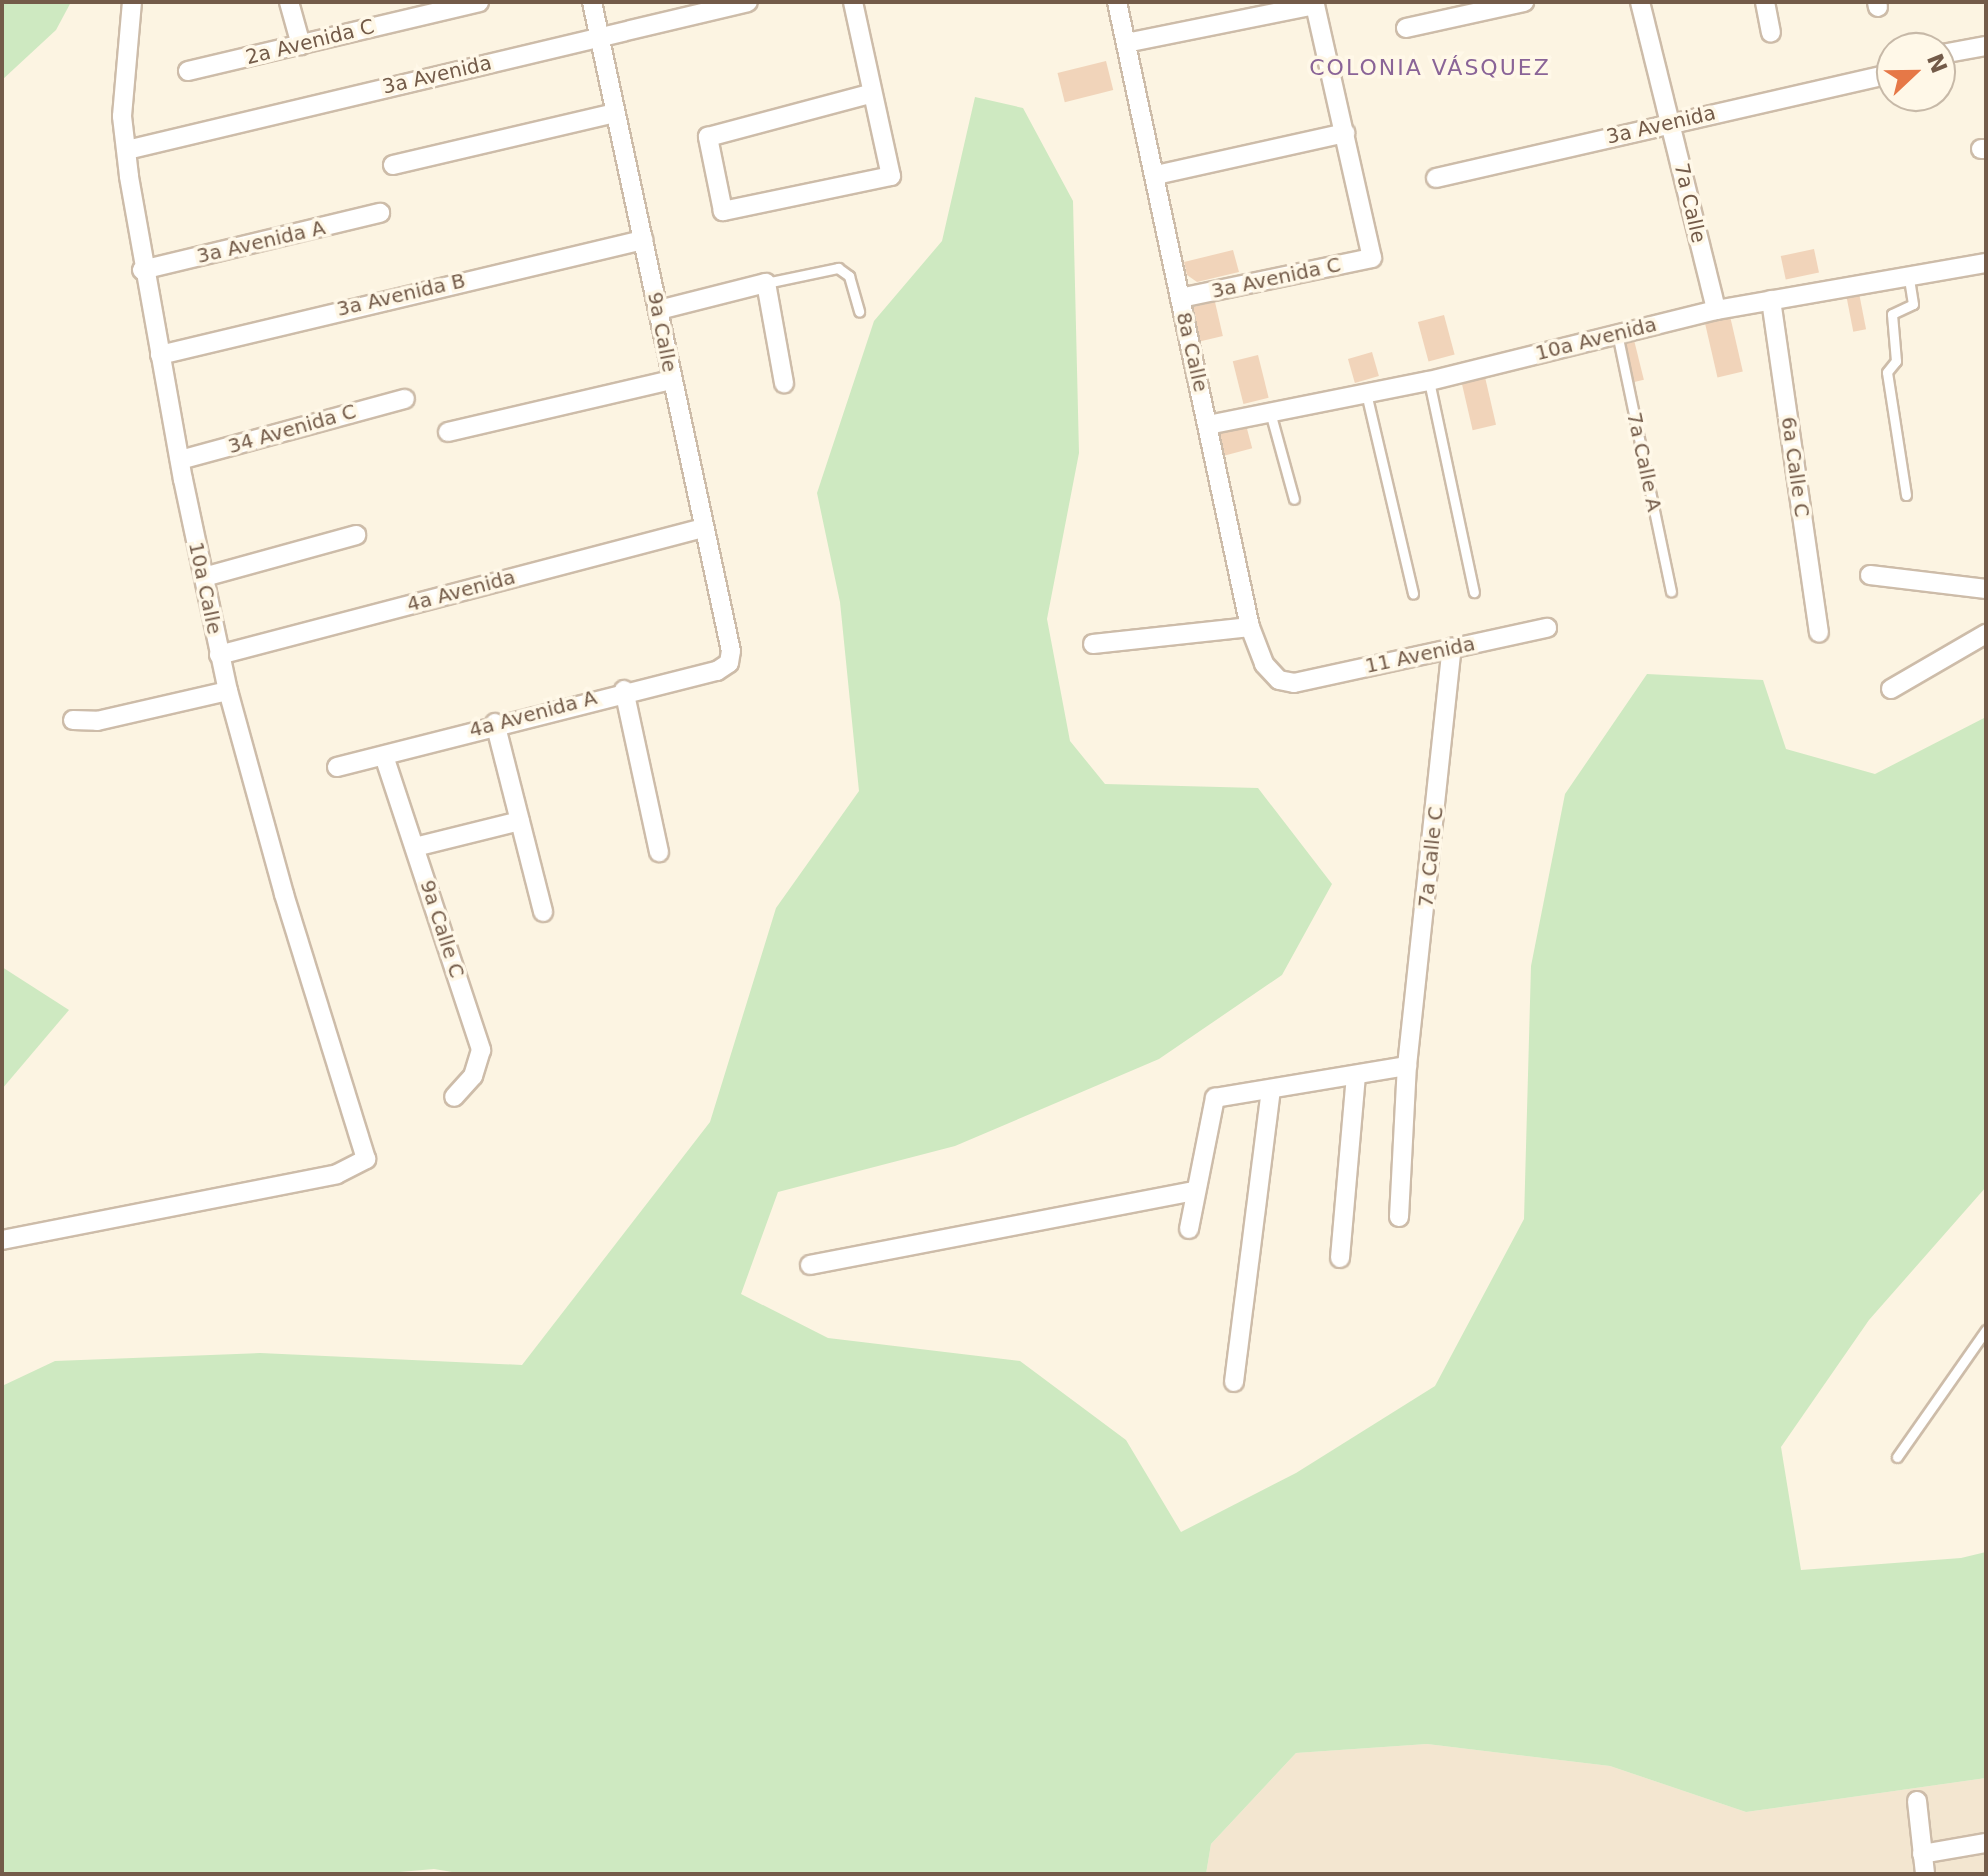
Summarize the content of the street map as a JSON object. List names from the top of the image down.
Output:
{
  "streets": {
    "street": [
      "2a Avenida C",
      "3a Avenida",
      "7a Calle",
      "3a Avenida A",
      "3a Avenida C",
      "3a Avenida B",
      "9a Calle",
      "10a Avenida",
      "8a Calle",
      "34 Avenida C",
      "6a Calle C",
      "10a Calle",
      "4a Avenida",
      "11 Avenida",
      "4a Avenida A",
      "7a Calle C",
      "9a Calle C"
    ],
    "lane": ["7a Calle A"]
  },
  "crossings": [
    ["3a Avenida", "7a Calle"],
    ["3a Avenida", "9a Calle"],
    ["3a Avenida", "10a Calle"],
    ["7a Calle", "10a Avenida"],
    ["3a Avenida A", "10a Calle"],
    ["3a Avenida C", "8a Calle"],
    ["3a Avenida B", "9a Calle"],
    ["3a Avenida B", "10a Calle"],
    ["9a Calle", "4a Avenida"],
    ["9a Calle", "4a Avenida A"],
    ["10a Avenida", "8a Calle"],
    ["10a Avenida", "7a Calle A"],
    ["10a Avenida", "6a Calle C"],
    ["8a Calle", "11 Avenida"],
    ["34 Avenida C", "10a Calle"],
    ["10a Calle", "4a Avenida"],
    ["11 Avenida", "7a Calle C"],
    ["4a Avenida A", "9a Calle C"]
  ],
  "districts": ["COLONIA VÁSQUEZ"],
  "north": "right"
}
